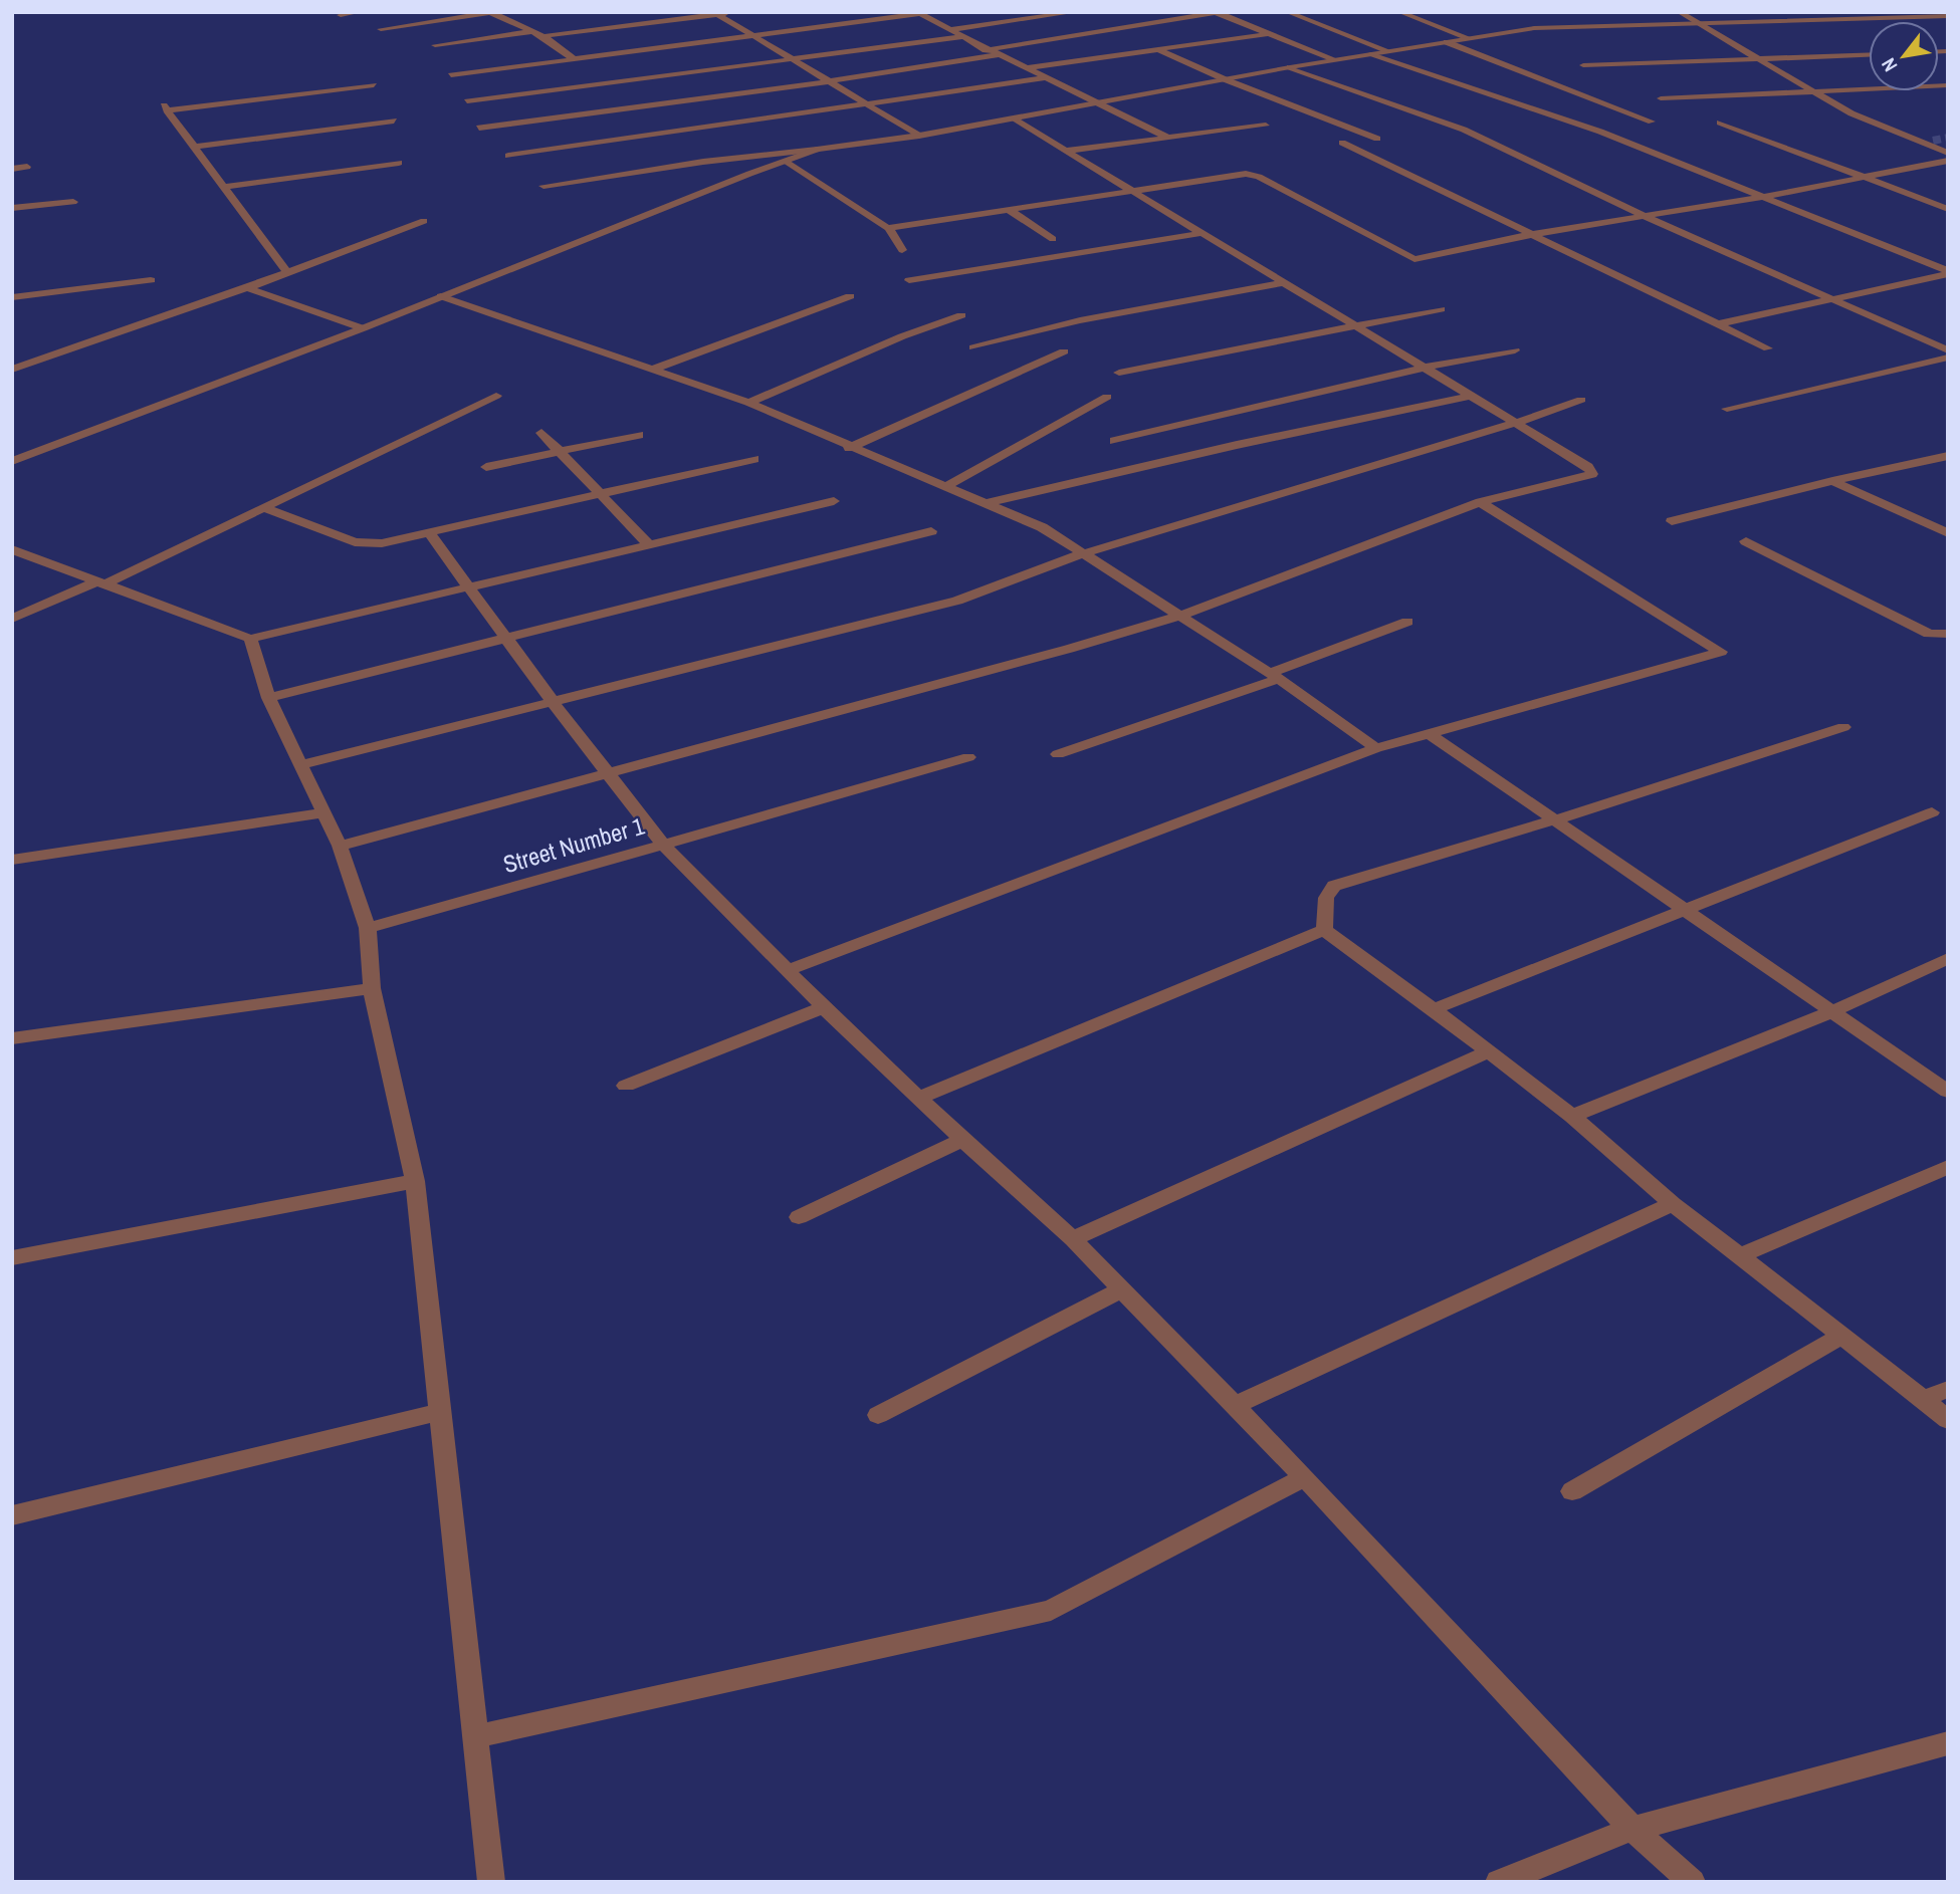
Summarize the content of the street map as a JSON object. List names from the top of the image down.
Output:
{
  "streets": {
    "street": ["Street Number 1"]
  },
  "north": "bottom left"
}
